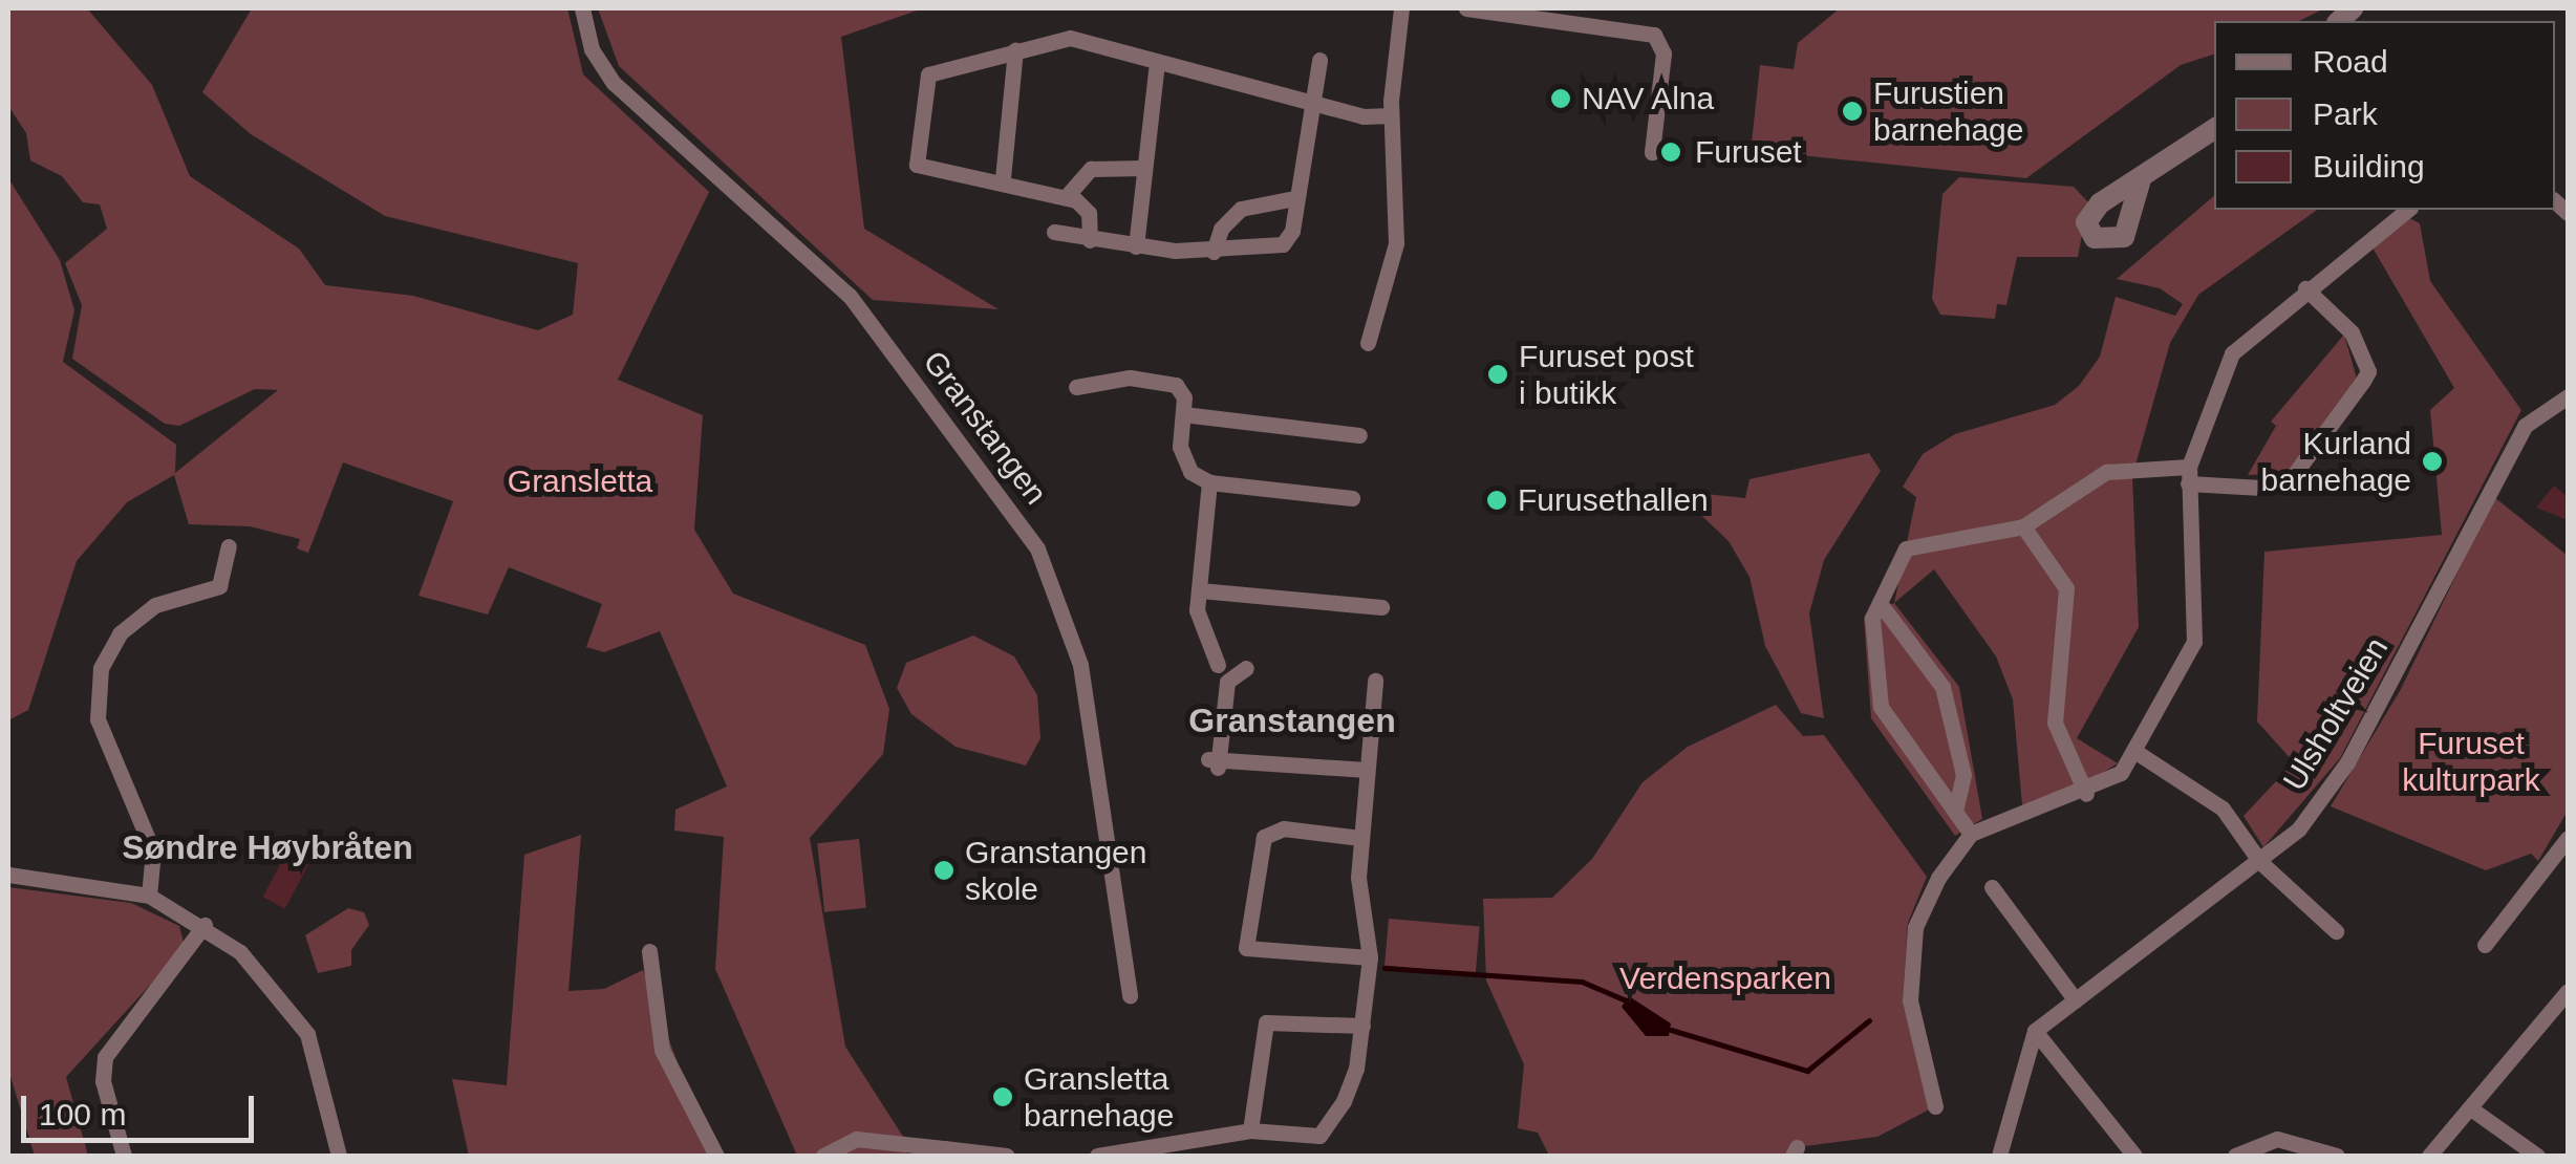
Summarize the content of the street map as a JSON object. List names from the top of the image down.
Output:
{
  "streets": {
    "street": ["Granstangen", "Ulsholtveien"]
  },
  "districts": ["Granstangen", "Søndre Høybråten"],
  "parks": ["Gransletta", "Furuset kulturpark", "Verdensparken"],
  "places": [
    "NAV Alna",
    "Furustien barnehage",
    "Furuset",
    "Furuset post i butikk",
    "Kurland barnehage",
    "Furusethallen",
    "Granstangen skole",
    "Gransletta barnehage"
  ],
  "legend": ["Road", "Park", "Building"],
  "scale_bar": "100 m"
}
